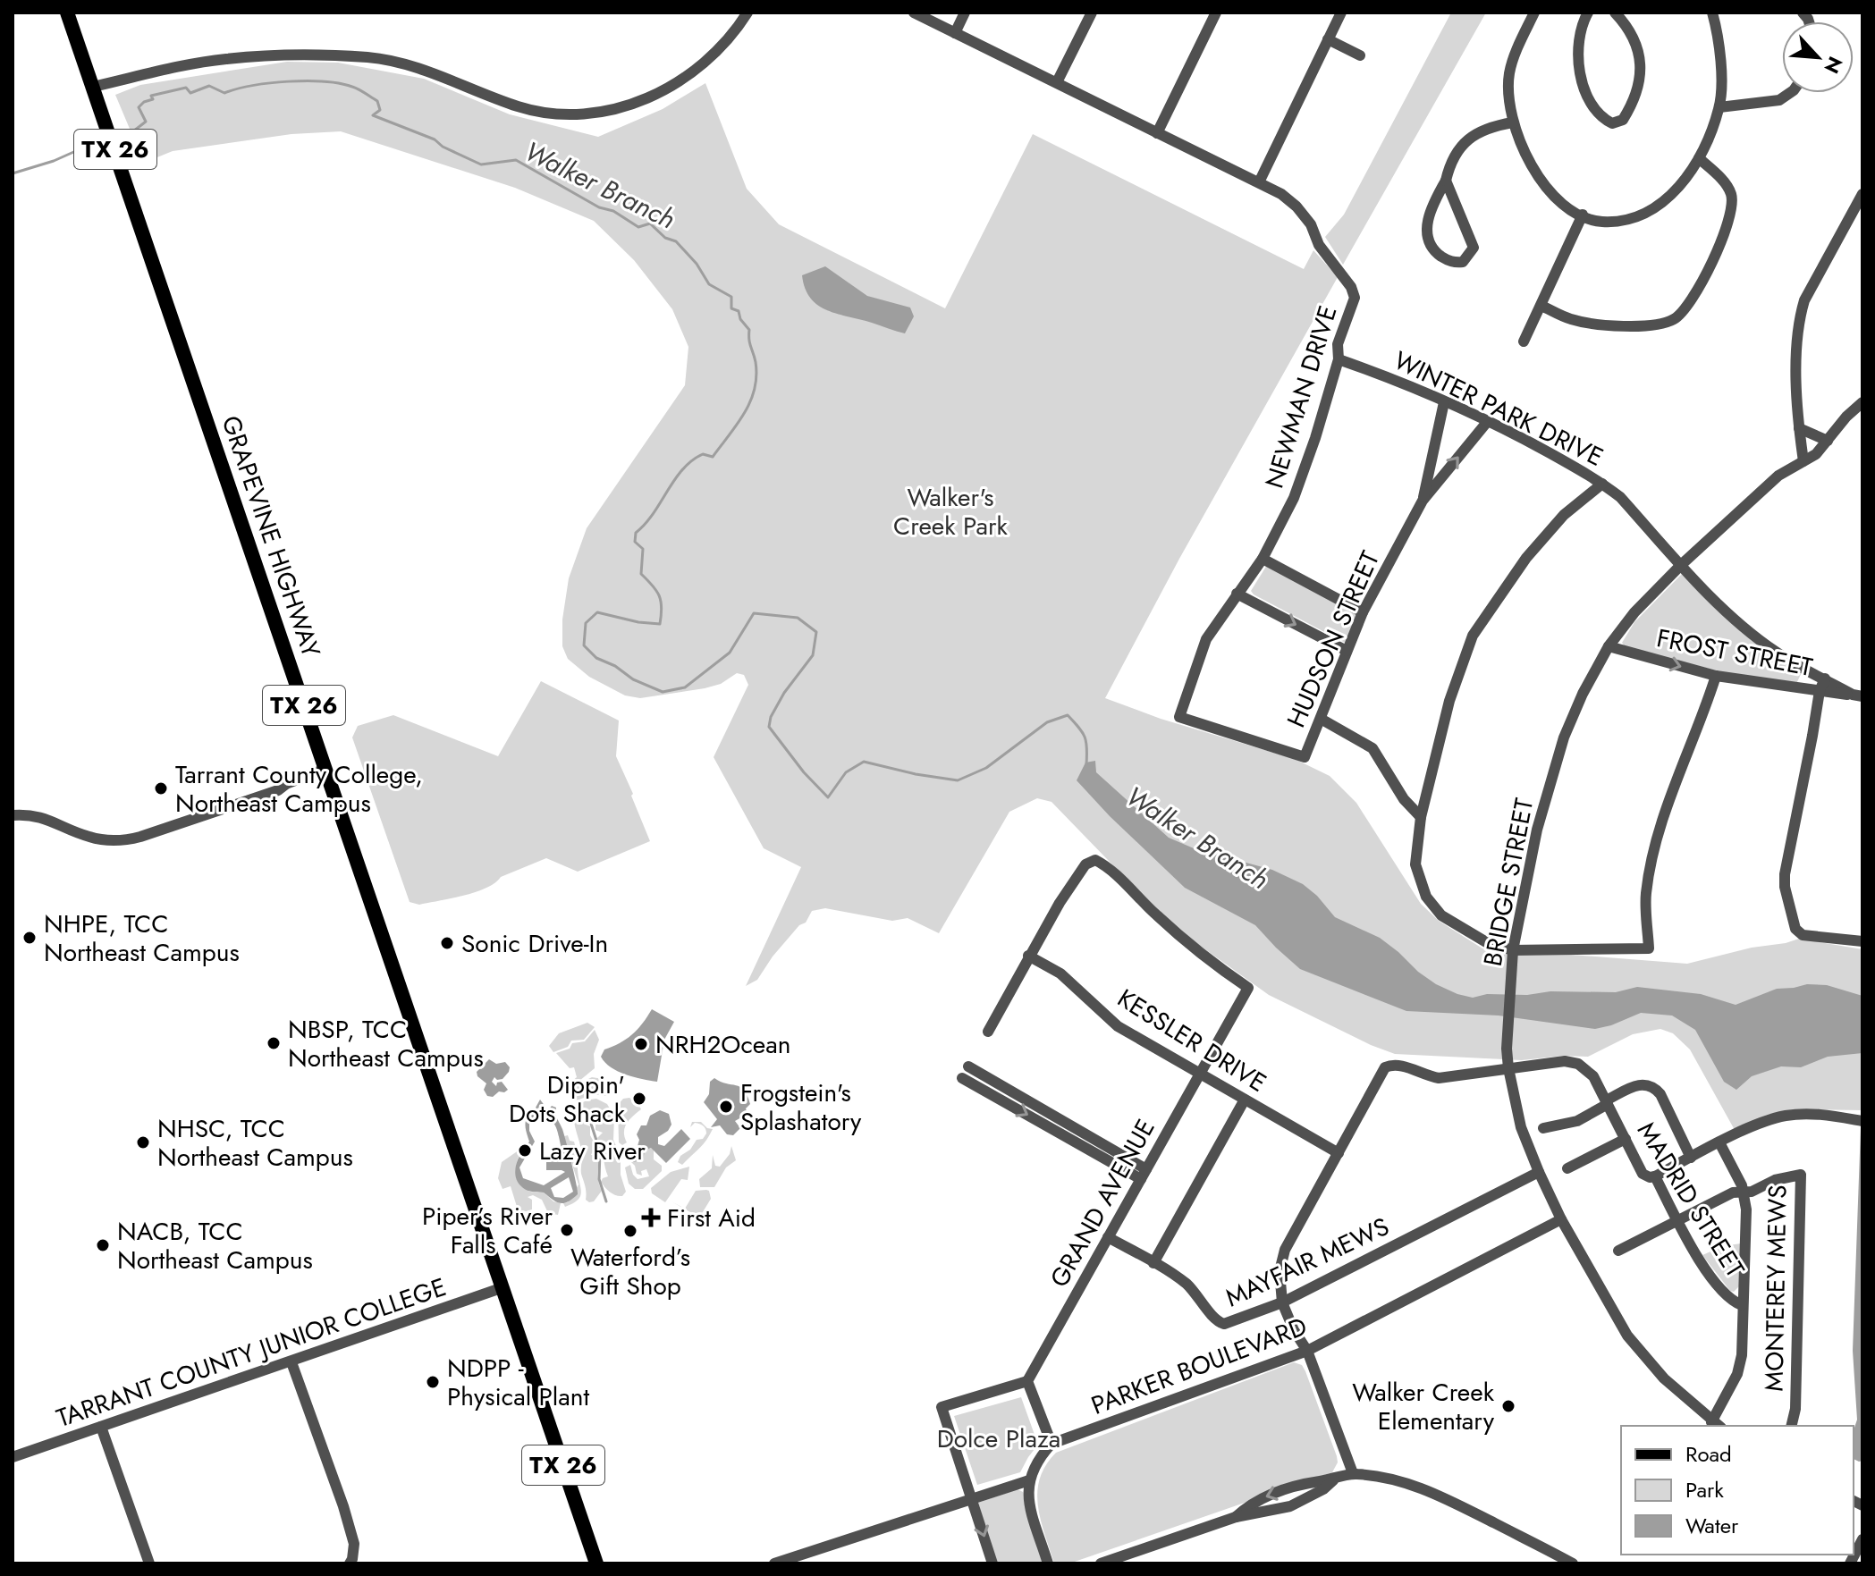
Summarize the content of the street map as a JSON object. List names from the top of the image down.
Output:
{
  "streets": {
    "main road": ["TX 26", "GRAPEVINE HIGHWAY"],
    "street": [
      "NEWMAN DRIVE",
      "WINTER PARK DRIVE",
      "HUDSON STREET",
      "FROST STREET",
      "BRIDGE STREET",
      "KESSLER DRIVE",
      "MADRID STREET",
      "GRAND AVENUE",
      "MAYFAIR MEWS",
      "MONTEREY MEWS",
      "TARRANT COUNTY JUNIOR COLLEGE",
      "PARKER BOULEVARD"
    ]
  },
  "crossings": [
    ["NEWMAN DRIVE", "WINTER PARK DRIVE"],
    ["NEWMAN DRIVE", "HUDSON STREET"],
    ["WINTER PARK DRIVE", "HUDSON STREET"],
    ["WINTER PARK DRIVE", "FROST STREET"],
    ["WINTER PARK DRIVE", "BRIDGE STREET"],
    ["GRAPEVINE HIGHWAY", "TARRANT COUNTY JUNIOR COLLEGE"],
    ["FROST STREET", "BRIDGE STREET"],
    ["BRIDGE STREET", "MADRID STREET"],
    ["BRIDGE STREET", "MAYFAIR MEWS"],
    ["BRIDGE STREET", "PARKER BOULEVARD"],
    ["KESSLER DRIVE", "MADRID STREET"],
    ["KESSLER DRIVE", "GRAND AVENUE"],
    ["MADRID STREET", "MAYFAIR MEWS"],
    ["MADRID STREET", "MONTEREY MEWS"],
    ["GRAND AVENUE", "MAYFAIR MEWS"]
  ],
  "one_way": ["FROST STREET"],
  "water": ["Walker Branch"],
  "parks": ["Walker's Creek Park", "Dolce Plaza"],
  "places": {
    "other": [
      "Tarrant County College, Northeast Campus",
      "NHPE, TCC Northeast Campus",
      "Sonic Drive-In",
      "NBSP, TCC Northeast Campus",
      "NRH2Ocean",
      "Dippin' Dots Shack",
      "Frogstein's Splashatory",
      "NHSC, TCC Northeast Campus",
      "Lazy River",
      "Piper’s River Falls Café",
      "Waterford’s Gift Shop",
      "NACB, TCC Northeast Campus",
      "NDPP - Physical Plant",
      "Walker Creek Elementary"
    ],
    "health": ["First Aid"]
  },
  "legend": ["Road", "Park", "Water"],
  "north": "bottom right"
}
